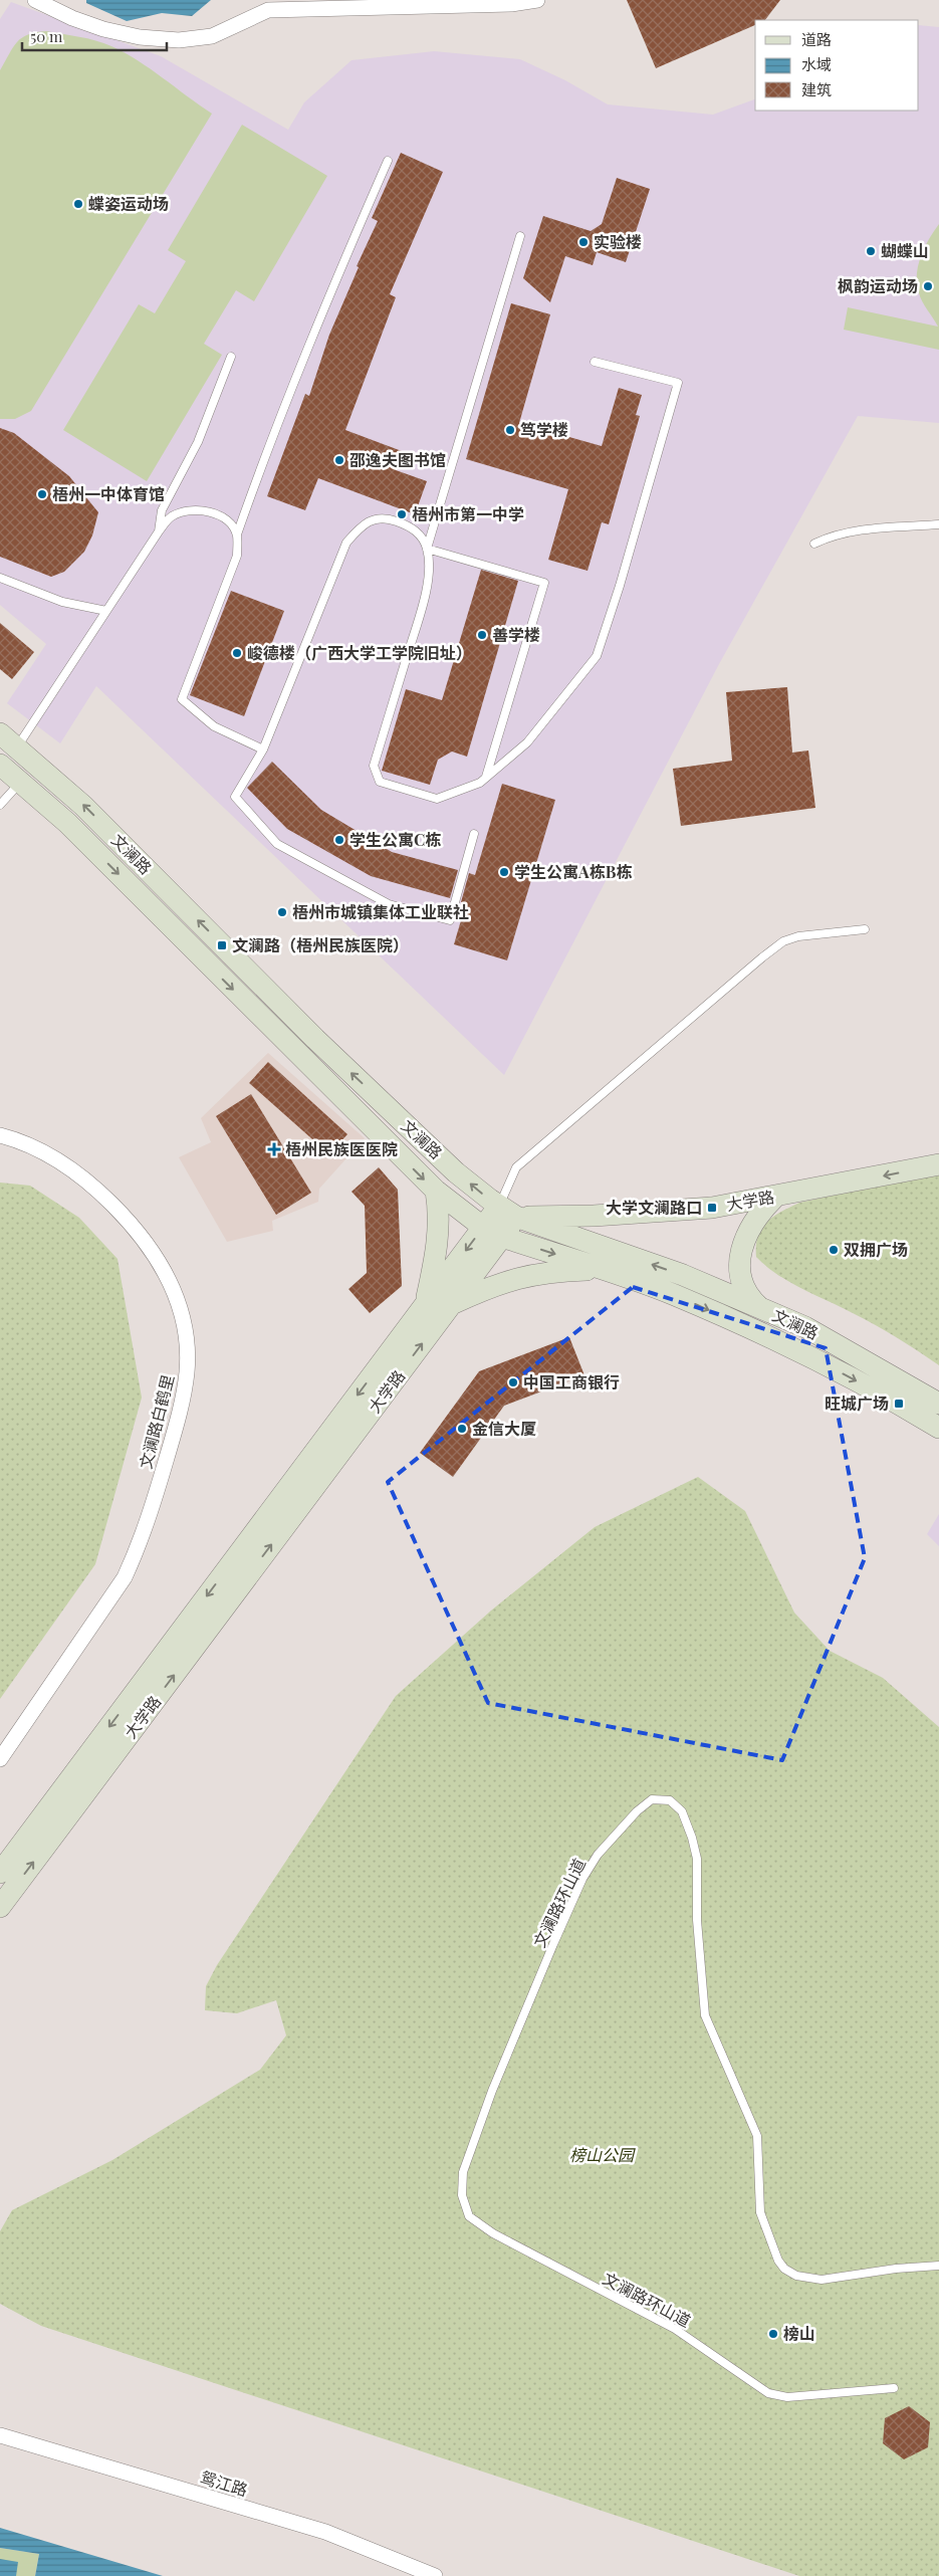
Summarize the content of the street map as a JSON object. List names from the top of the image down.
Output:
{
  "streets": {
    "main road": ["文澜路", "大学路"],
    "street": ["文澜路白鹤里", "鸳江路"],
    "lane": ["文澜路环山道"]
  },
  "crossings": [
    ["文澜路", "大学路"]
  ],
  "parks": ["榜山公园"],
  "places": {
    "other": [
      "蝶姿运动场",
      "实验楼",
      "蝴蝶山",
      "枫韵运动场",
      "笃学楼",
      "邵逸夫图书馆",
      "梧州一中体育馆",
      "梧州市第一中学",
      "善学楼",
      "峻德楼（广西大学工学院旧址）",
      "学生公寓C栋",
      "学生公寓A栋B栋",
      "梧州市城镇集体工业联社",
      "双拥广场",
      "中国工商银行",
      "金信大厦",
      "榜山"
    ],
    "transit": ["文澜路（梧州民族医院）", "大学文澜路口", "旺城广场"],
    "health": ["梧州民族医医院"]
  },
  "legend": ["道路", "水域", "建筑"],
  "scale_bar": "50 m"
}
